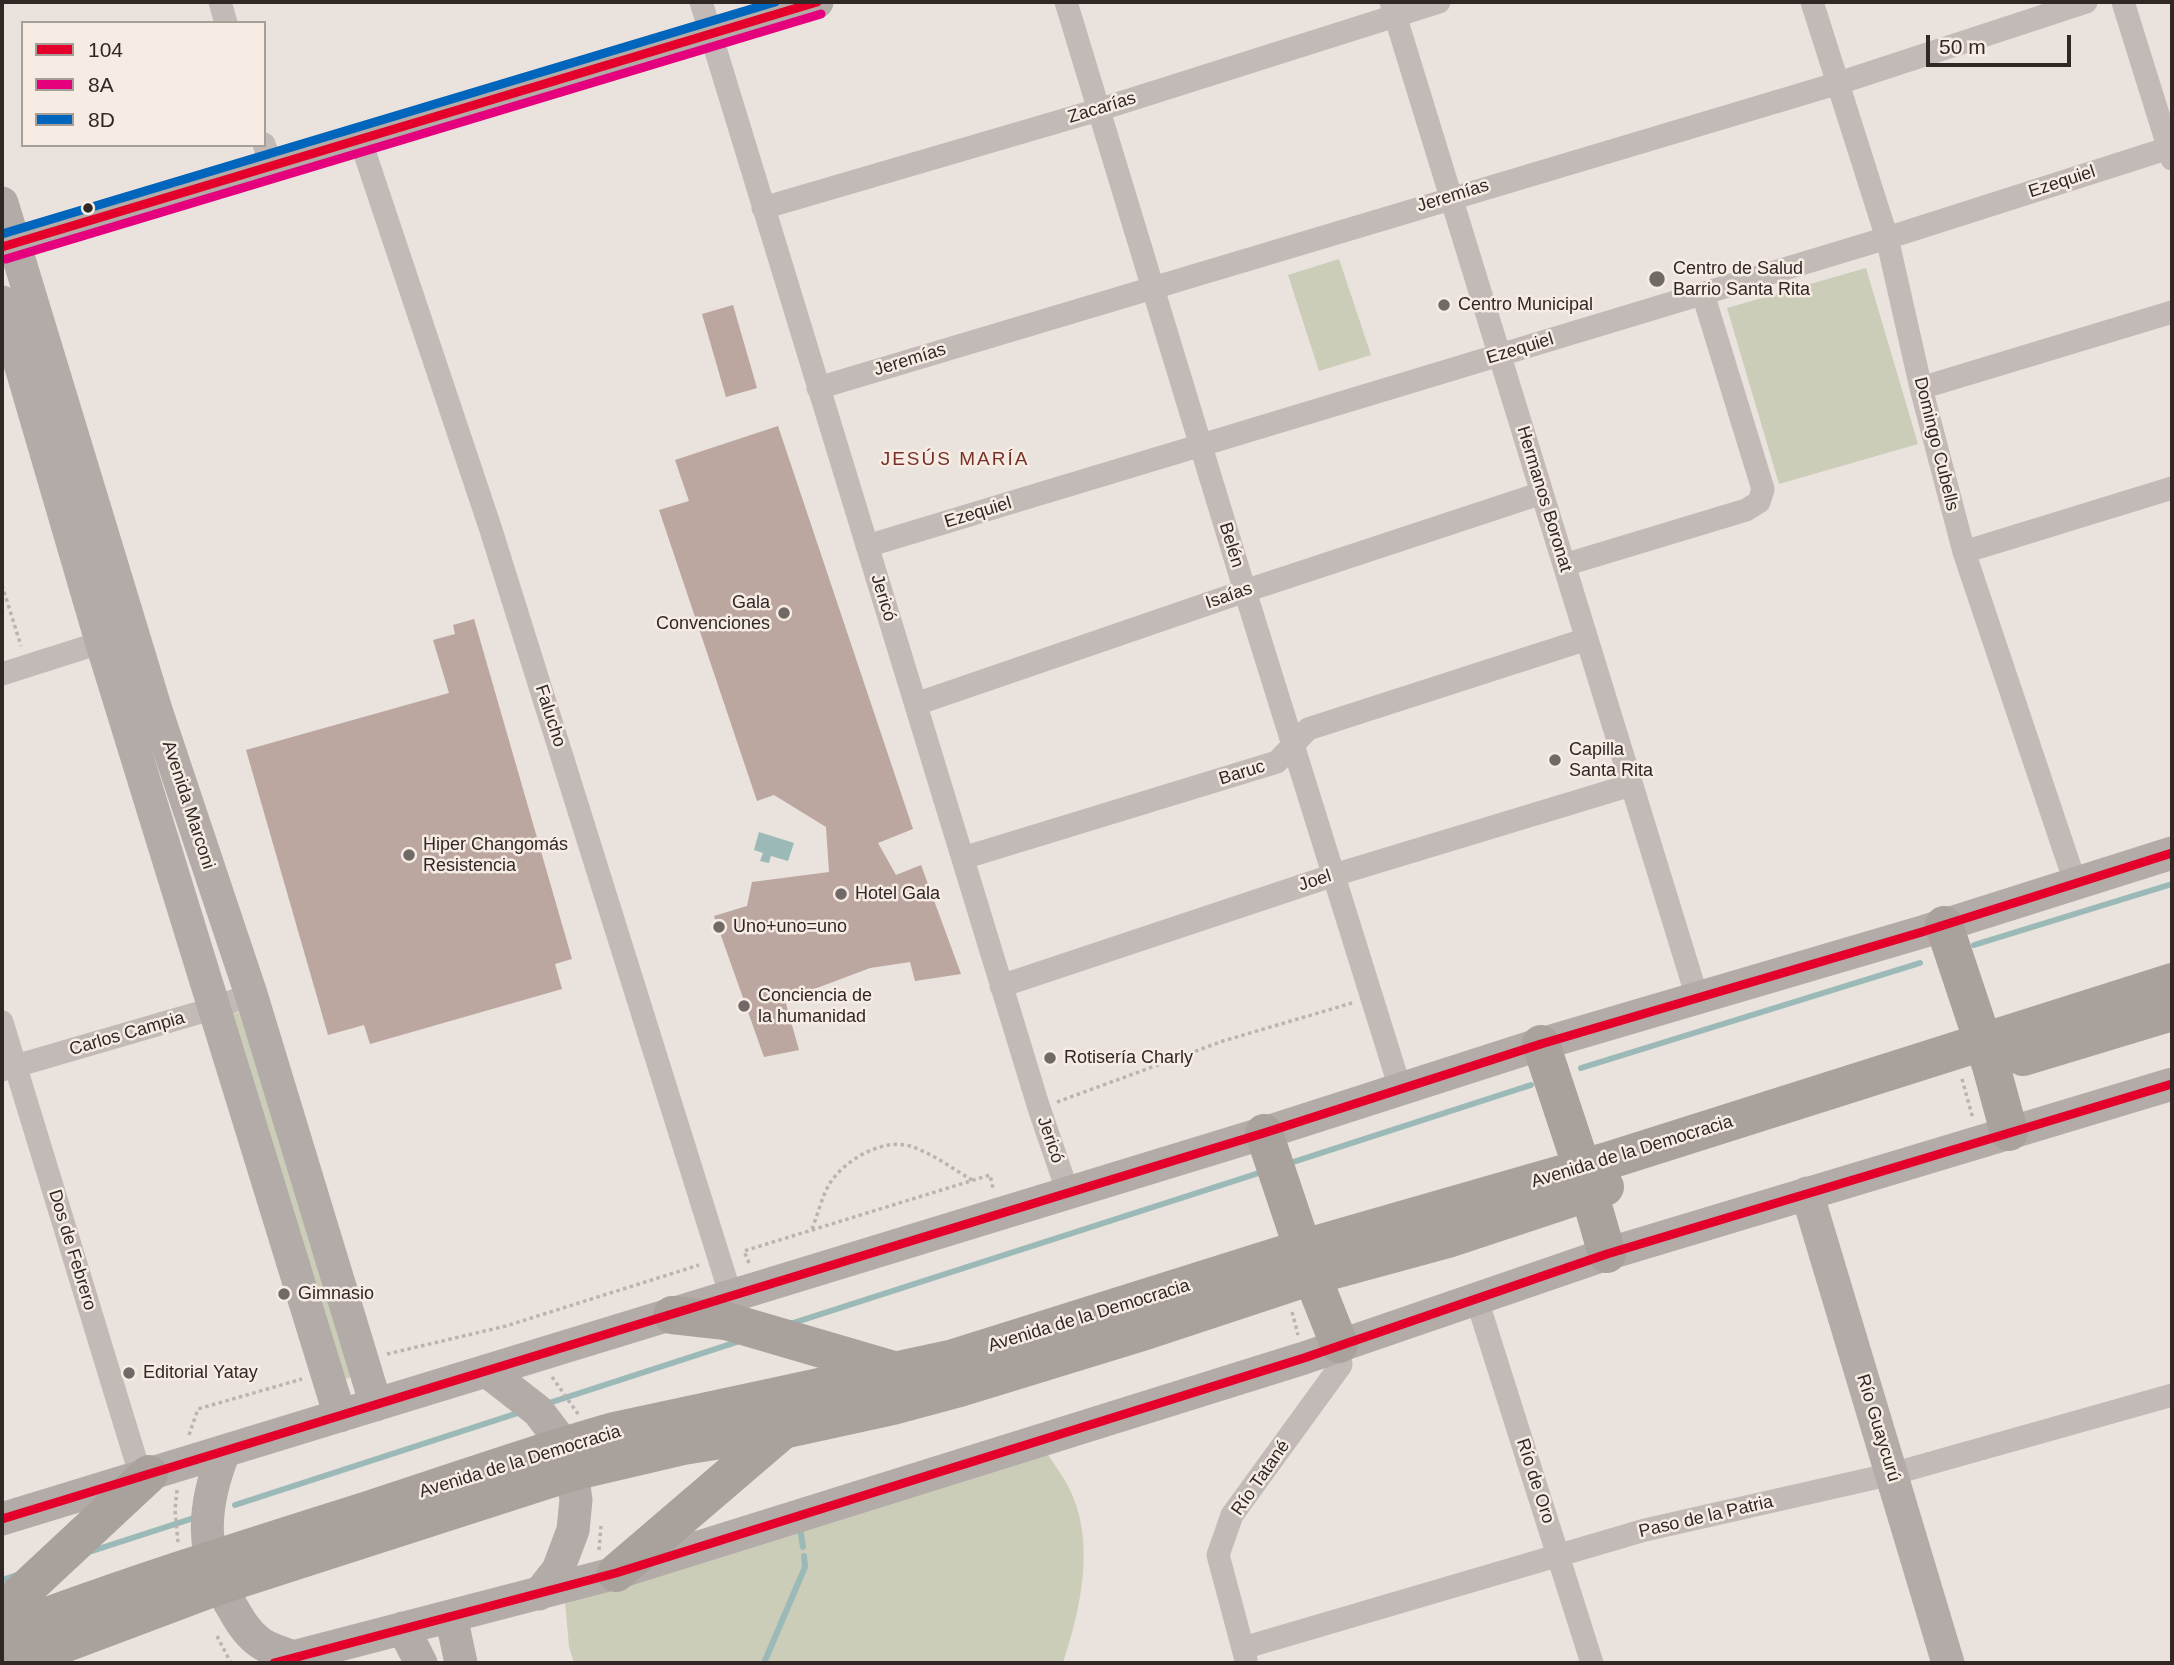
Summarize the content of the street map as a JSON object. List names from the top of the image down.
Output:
{
  "streets": {
    "highway": ["Avenida de la Democracia"],
    "street": [
      "Zacarías",
      "Ezequiel",
      "Jeremías",
      "Domingo Cubells",
      "Hermanos Boronat",
      "Belén",
      "Isaías",
      "Jericó",
      "Falucho",
      "Baruc",
      "Avenida Marconi",
      "Joel",
      "Carlos Campia",
      "Dos de Febrero",
      "Río Guaycurú",
      "Río Tatané",
      "Río de Oro",
      "Paso de la Patria"
    ]
  },
  "crossings": [
    ["Zacarías", "Hermanos Boronat"],
    ["Zacarías", "Belén"],
    ["Zacarías", "Jericó"],
    ["Ezequiel", "Domingo Cubells"],
    ["Ezequiel", "Hermanos Boronat"],
    ["Ezequiel", "Belén"],
    ["Ezequiel", "Jericó"],
    ["Jeremías", "Domingo Cubells"],
    ["Jeremías", "Hermanos Boronat"],
    ["Jeremías", "Belén"],
    ["Jeremías", "Jericó"],
    ["Hermanos Boronat", "Isaías"],
    ["Hermanos Boronat", "Baruc"],
    ["Hermanos Boronat", "Joel"],
    ["Belén", "Isaías"],
    ["Belén", "Baruc"],
    ["Belén", "Joel"],
    ["Isaías", "Jericó"],
    ["Jericó", "Baruc"],
    ["Jericó", "Joel"],
    ["Avenida Marconi", "Carlos Campia"],
    ["Carlos Campia", "Dos de Febrero"],
    ["Río Guaycurú", "Paso de la Patria"],
    ["Río Tatané", "Paso de la Patria"],
    ["Río de Oro", "Paso de la Patria"]
  ],
  "districts": ["JESÚS MARÍA"],
  "places": [
    "Centro de Salud Barrio Santa Rita",
    "Centro Municipal",
    "Gala Convenciones",
    "Capilla Santa Rita",
    "Hiper Changomás Resistencia",
    "Hotel Gala",
    "Uno+uno=uno",
    "Conciencia de la humanidad",
    "Rotisería Charly",
    "Gimnasio",
    "Editorial Yatay"
  ],
  "lines": ["transit line 104", "transit line 8D", "transit line 8A"],
  "legend": ["104", "8A", "8D"],
  "scale_bar": "50 m"
}
